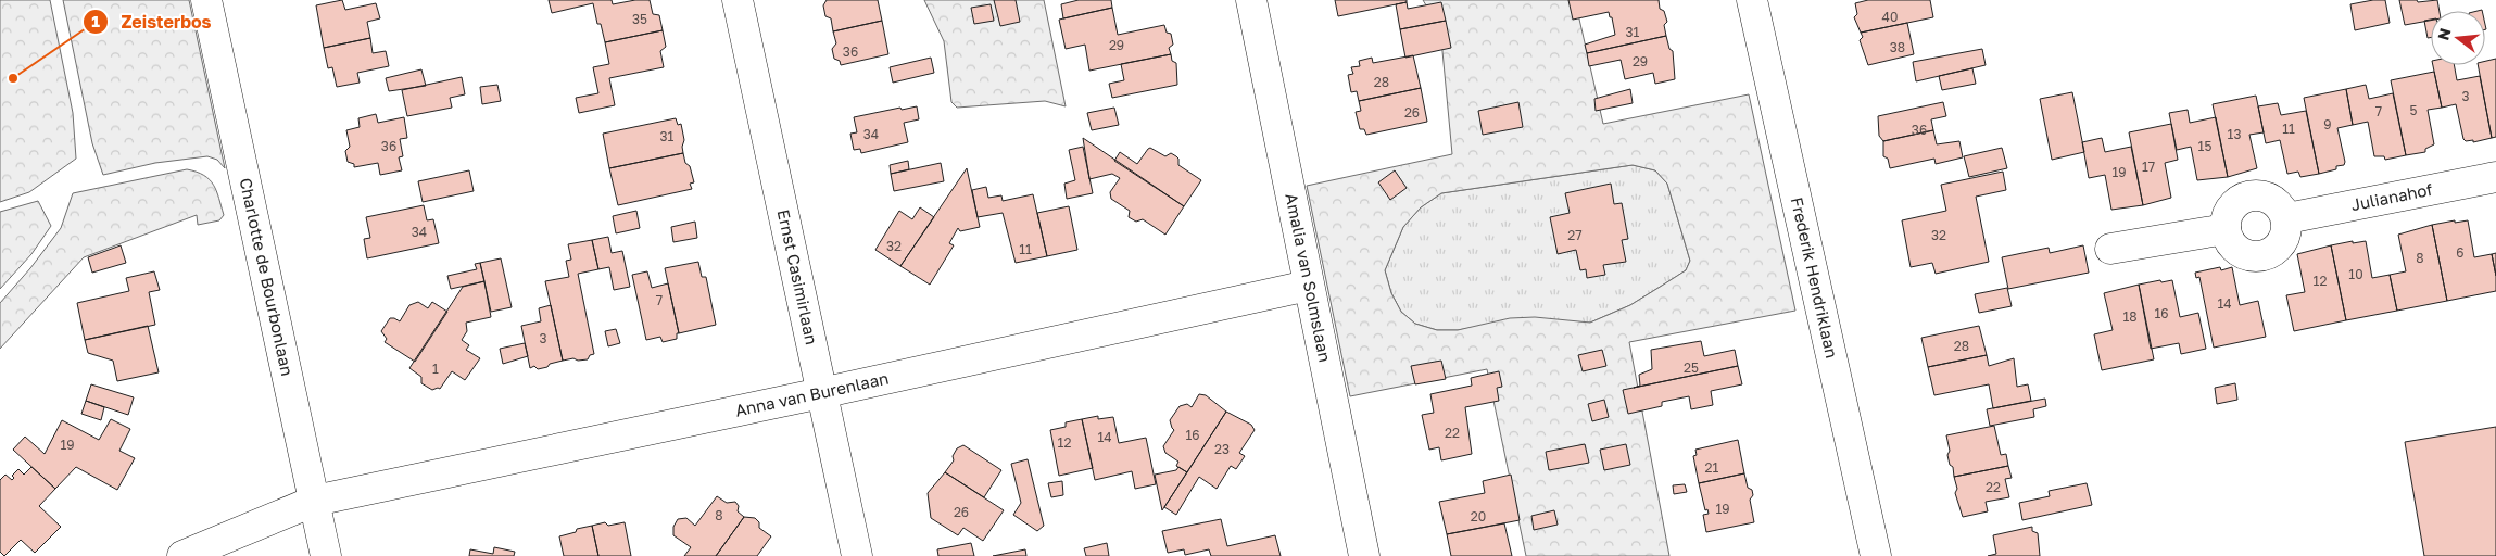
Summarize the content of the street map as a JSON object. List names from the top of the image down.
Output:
{
  "streets": {
    "street": [
      "Julianahof",
      "Charlotte de Bourbonlaan",
      "Ernst Casimirlaan",
      "Amalia van Solmslaan",
      "Frederik Hendriklaan",
      "Anna van Burenlaan"
    ]
  },
  "crossings": [
    ["Charlotte de Bourbonlaan", "Anna van Burenlaan"],
    ["Ernst Casimirlaan", "Anna van Burenlaan"],
    ["Amalia van Solmslaan", "Anna van Burenlaan"]
  ],
  "places": ["Zeisterbos"],
  "house_numbers": [
    "40",
    "35",
    "31",
    "29",
    "38",
    "36",
    "29",
    "28",
    "3",
    "5",
    "7",
    "26",
    "9",
    "11",
    "36",
    "34",
    "13",
    "31",
    "36",
    "15",
    "17",
    "19",
    "34",
    "27",
    "32",
    "32",
    "11",
    "6",
    "8",
    "10",
    "12",
    "7",
    "14",
    "16",
    "18",
    "3",
    "28",
    "25",
    "1",
    "22",
    "16",
    "14",
    "12",
    "19",
    "23",
    "21",
    "22",
    "19",
    "26",
    "8",
    "20"
  ],
  "north": "left"
}
